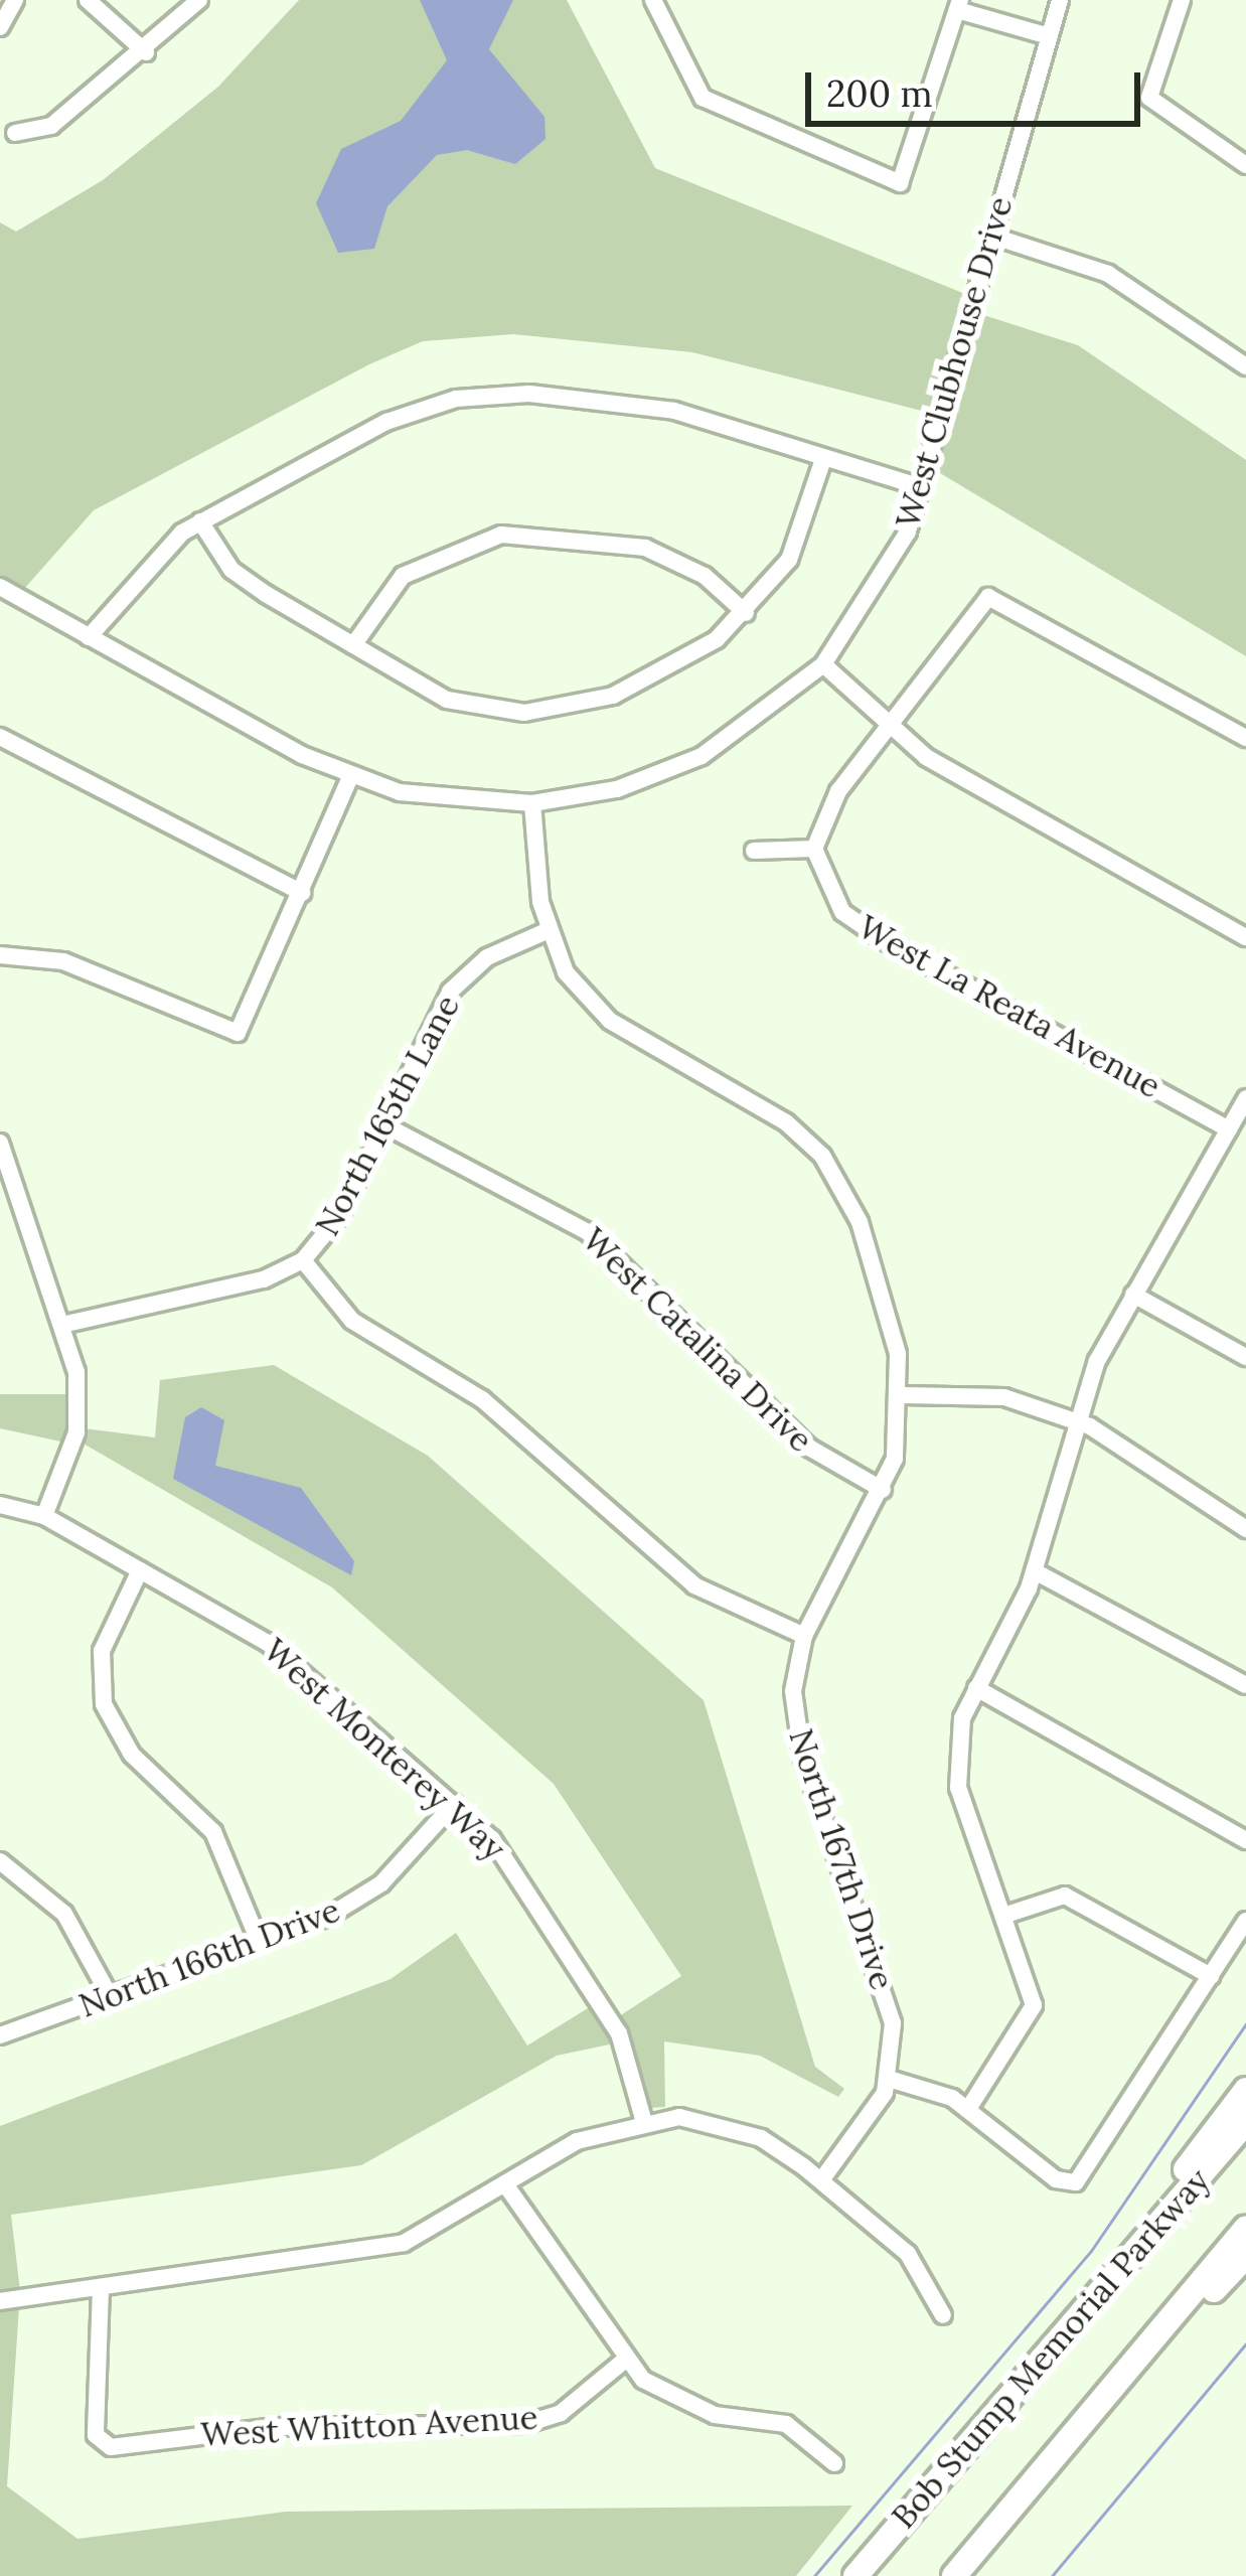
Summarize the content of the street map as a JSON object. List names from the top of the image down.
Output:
{
  "streets": {
    "highway": ["Bob Stump Memorial Parkway"],
    "street": [
      "West Clubhouse Drive",
      "West La Reata Avenue",
      "North 165th Lane",
      "West Catalina Drive",
      "West Monterey Way",
      "North 167th Drive",
      "North 166th Drive",
      "West Whitton Avenue"
    ]
  },
  "crossings": [
    ["North 165th Lane", "West Catalina Drive"],
    ["West Catalina Drive", "North 167th Drive"],
    ["West Monterey Way", "North 166th Drive"]
  ],
  "scale_bar": "200 m"
}
